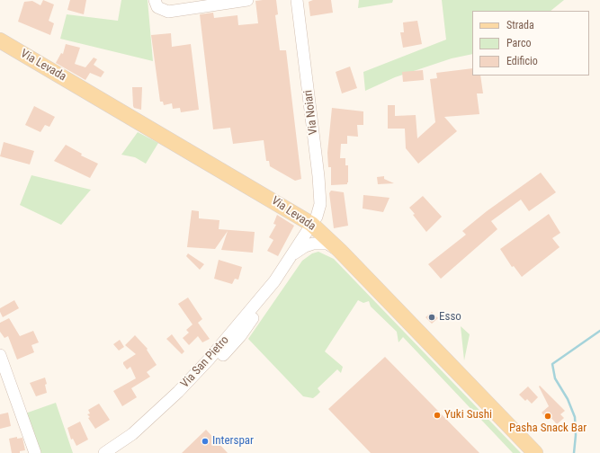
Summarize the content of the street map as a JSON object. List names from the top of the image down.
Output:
{
  "streets": {
    "main road": ["Via Levada"],
    "street": ["Via Noiari"]
  },
  "crossings": [
    ["Via Levada", "Via Noiari"]
  ],
  "places": [
    "Esso",
    "Yuki Sushi",
    "Pasha Snack Bar",
    "Interspar"
  ],
  "legend": ["Strada", "Parco", "Edificio"]
}
